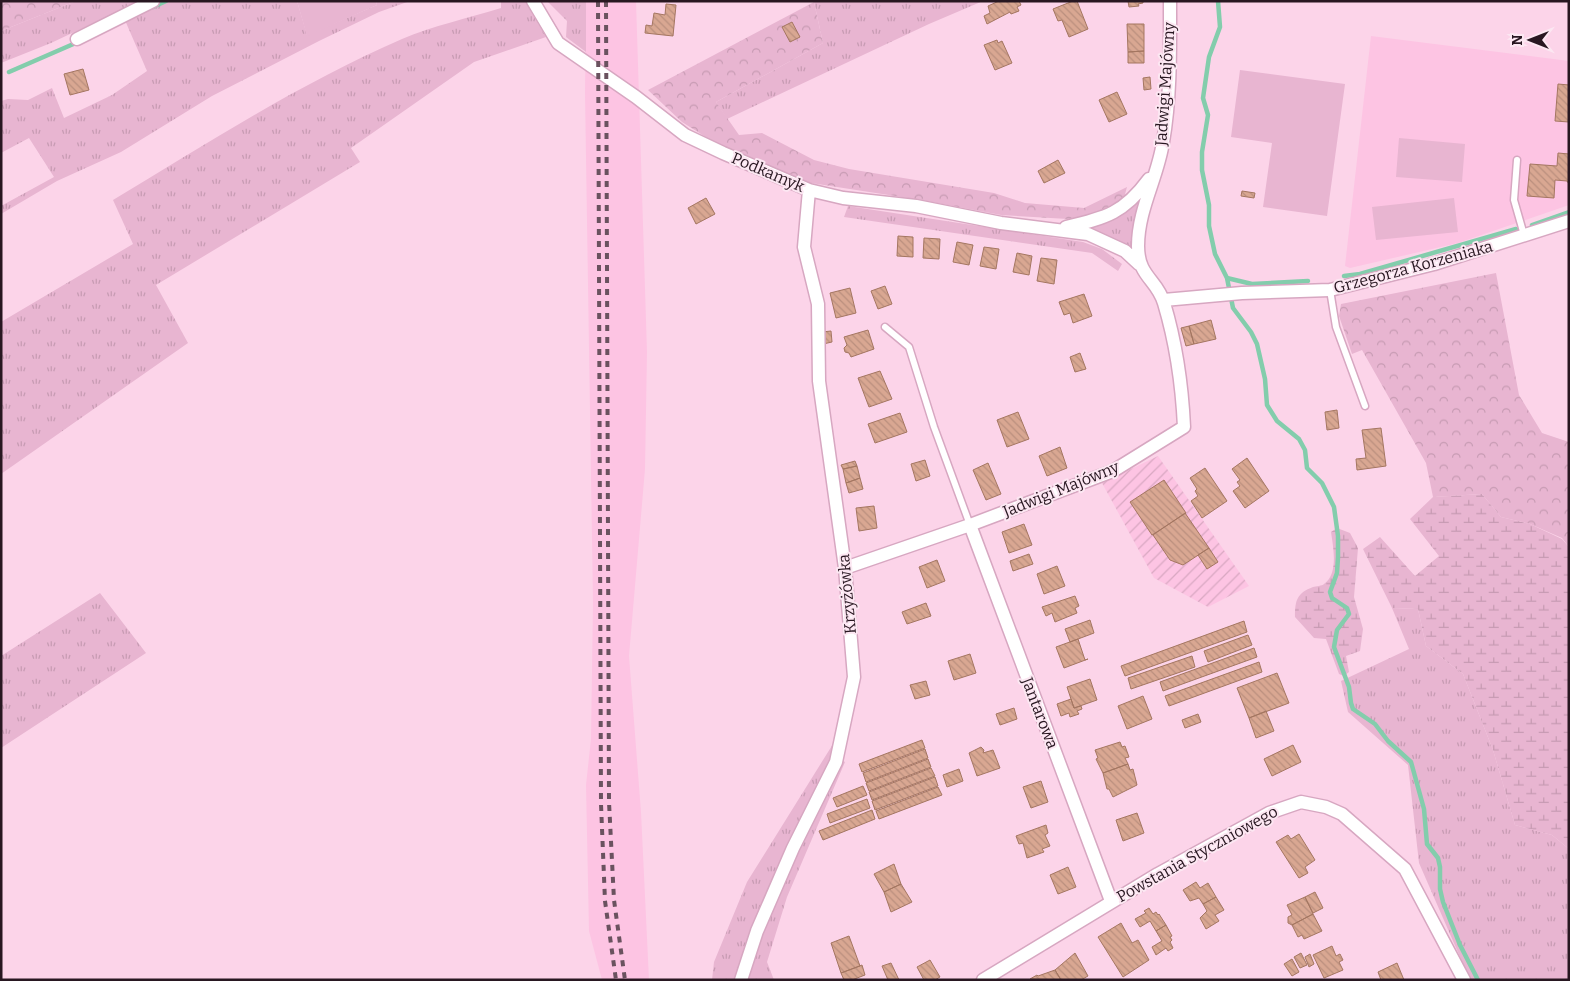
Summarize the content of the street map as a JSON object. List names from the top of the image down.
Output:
{
  "streets": {
    "street": [
      "Jadwigi Majówny",
      "Podkamyk",
      "Grzegorza Korzeniaka",
      "Krzyżówka",
      "Jantarowa",
      "Powstania Styczniowego"
    ]
  },
  "crossings": [
    ["Jadwigi Majówny", "Podkamyk"],
    ["Jadwigi Majówny", "Grzegorza Korzeniaka"],
    ["Jadwigi Majówny", "Jantarowa"],
    ["Podkamyk", "Krzyżówka"],
    ["Jantarowa", "Powstania Styczniowego"]
  ],
  "north": "left"
}
